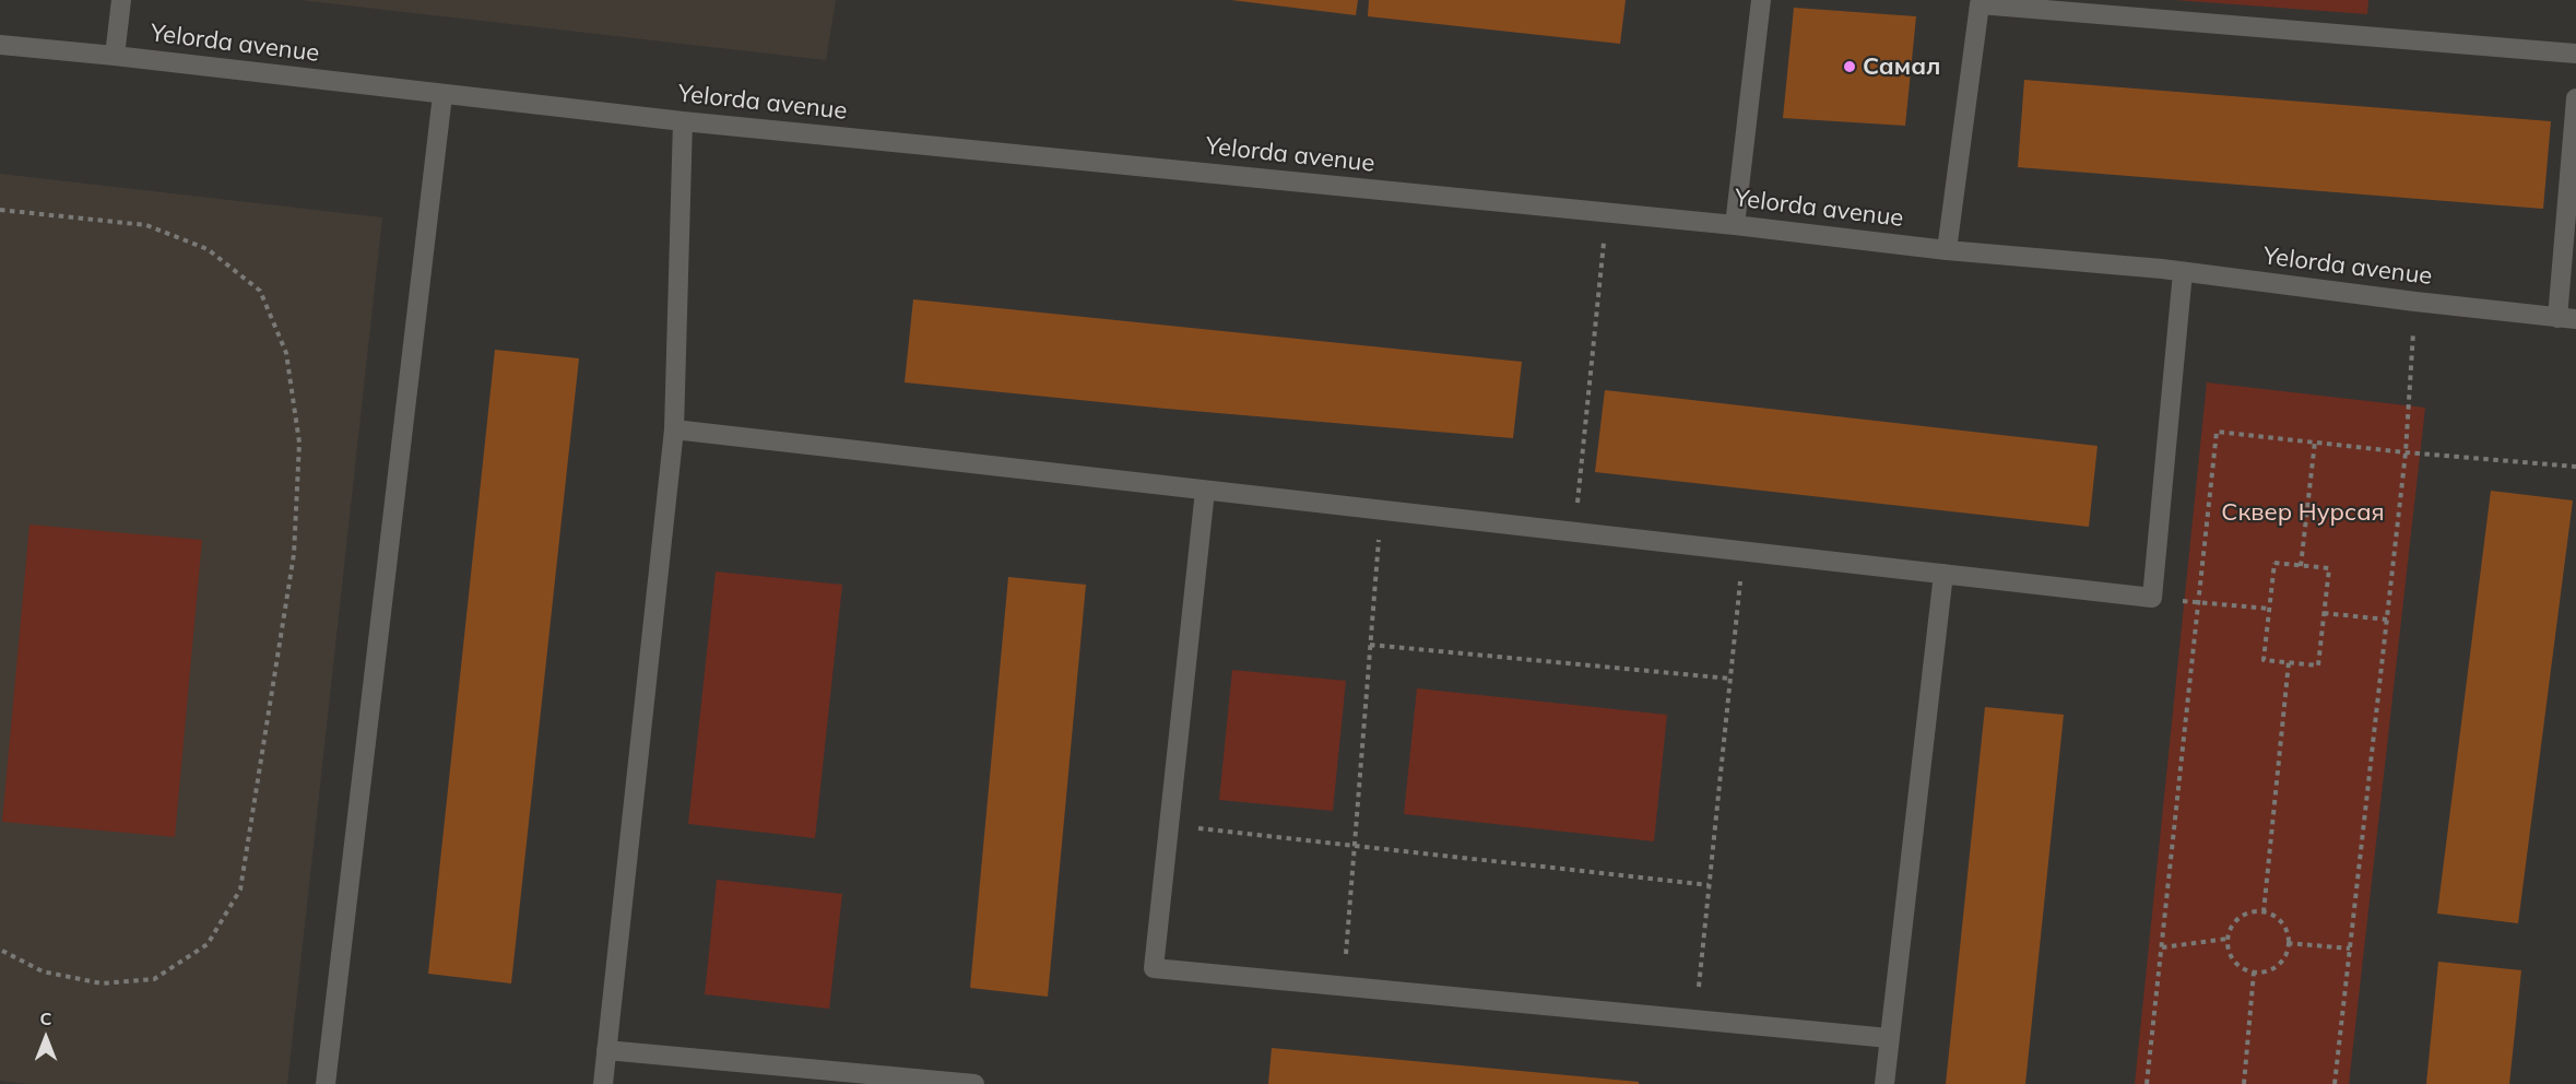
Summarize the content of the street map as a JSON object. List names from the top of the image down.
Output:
{
  "streets": {
    "street": ["Yelorda avenue"]
  },
  "parks": ["Сквер Нурсая"],
  "places": ["Самал"],
  "north": "top"
}
